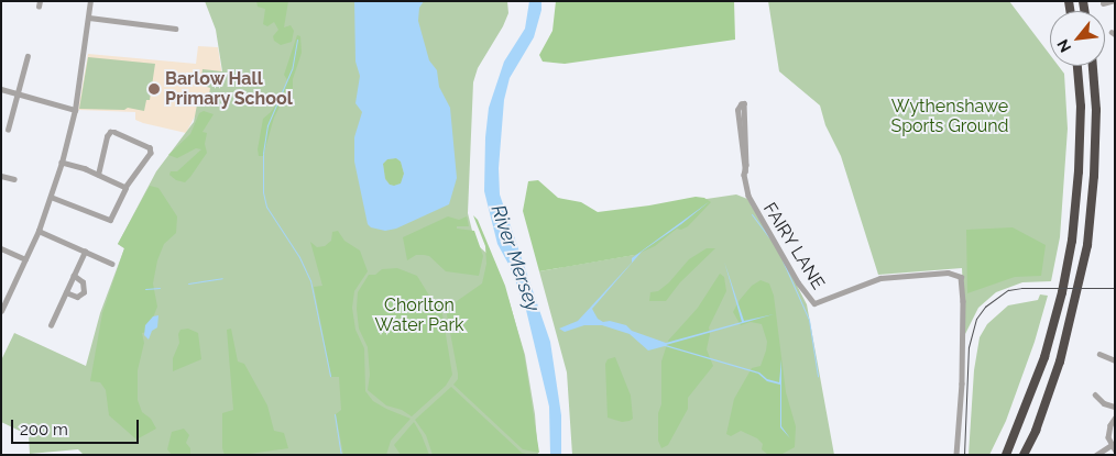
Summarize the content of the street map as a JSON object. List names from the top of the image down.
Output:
{
  "streets": {
    "street": ["FAIRY LANE"]
  },
  "water": ["River Mersey"],
  "parks": ["Wythenshawe Sports Ground", "Chorlton Water Park"],
  "places": ["Barlow Hall Primary School"],
  "scale_bar": "200 m",
  "north": "bottom left"
}
